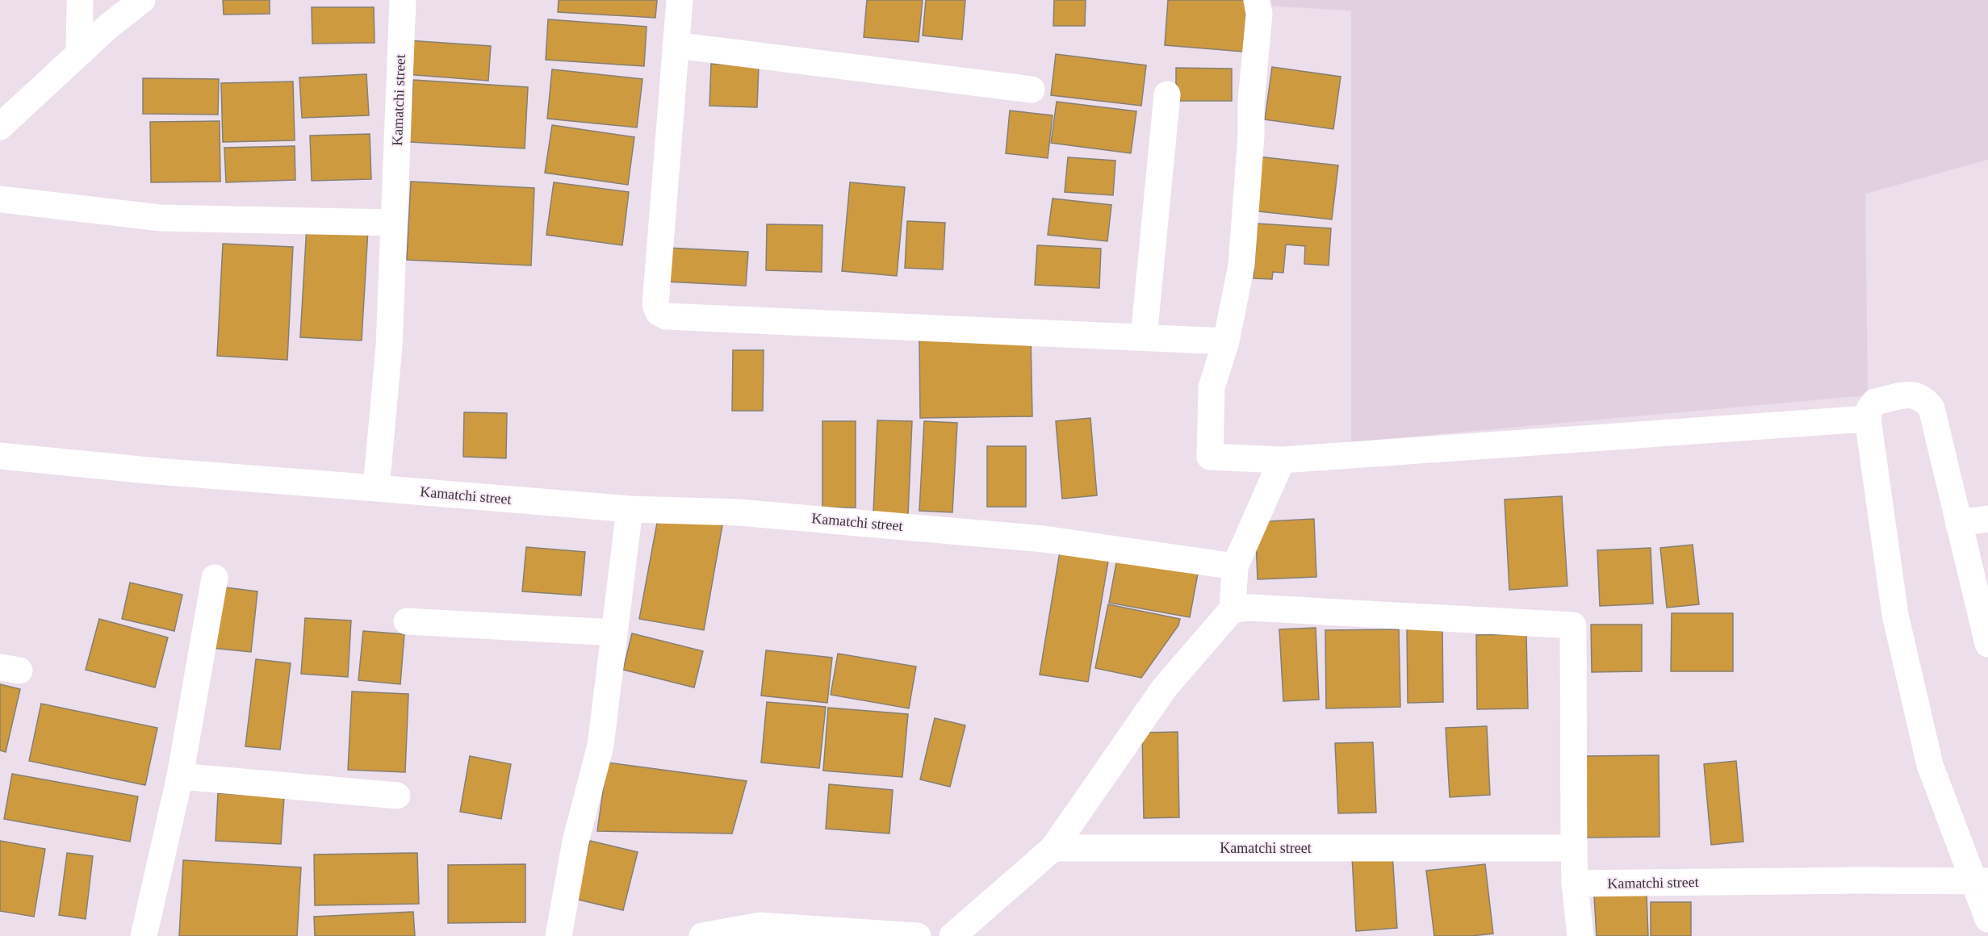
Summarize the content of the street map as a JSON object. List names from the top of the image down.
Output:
{
  "streets": {
    "street": ["Kamatchi street"]
  }
}
